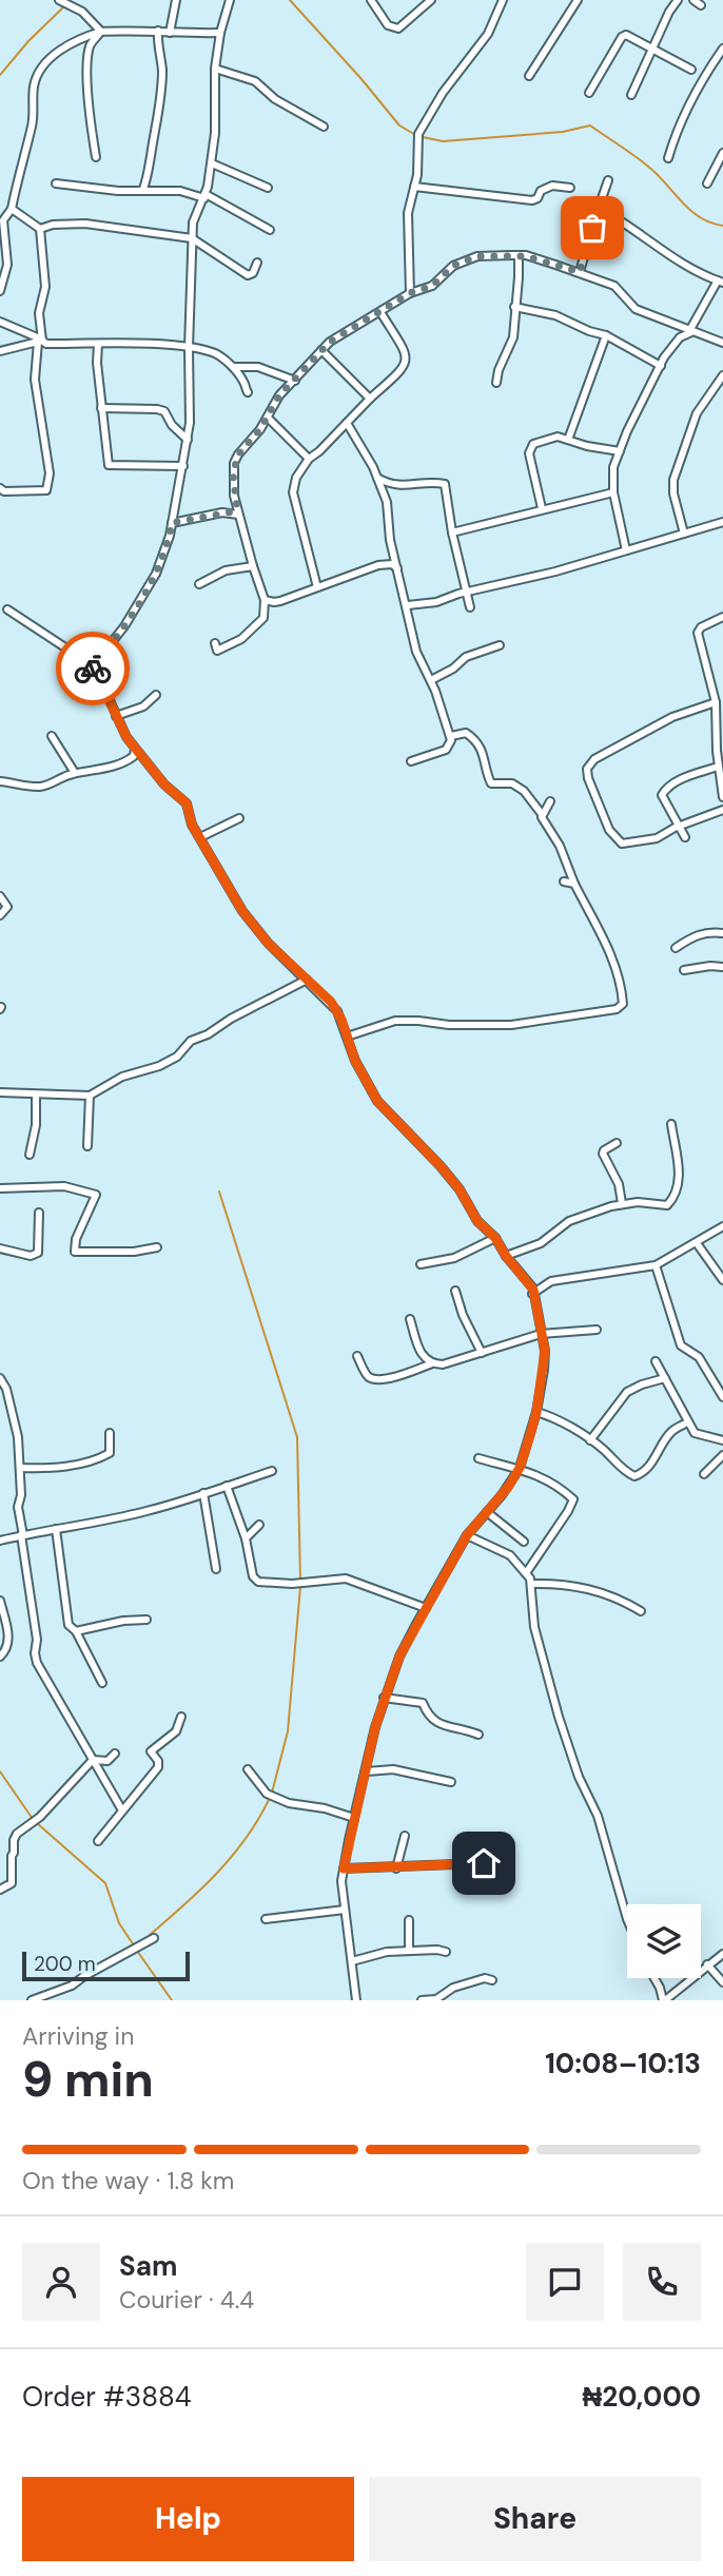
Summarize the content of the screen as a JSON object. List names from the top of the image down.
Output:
{
  "scale_bar": "200 m",
  "page": {
    "scale": "200 m",
    "heading": ["9 min", "Arriving in", "10:08–10:13"],
    "panel": [
      "Sam",
      "Courier · 4.4",
      "Order #3884",
      "₦20,000"
    ],
    "bar": "On the way · 1.8 km",
    "buttons": ["Help", "Share"]
  }
}
